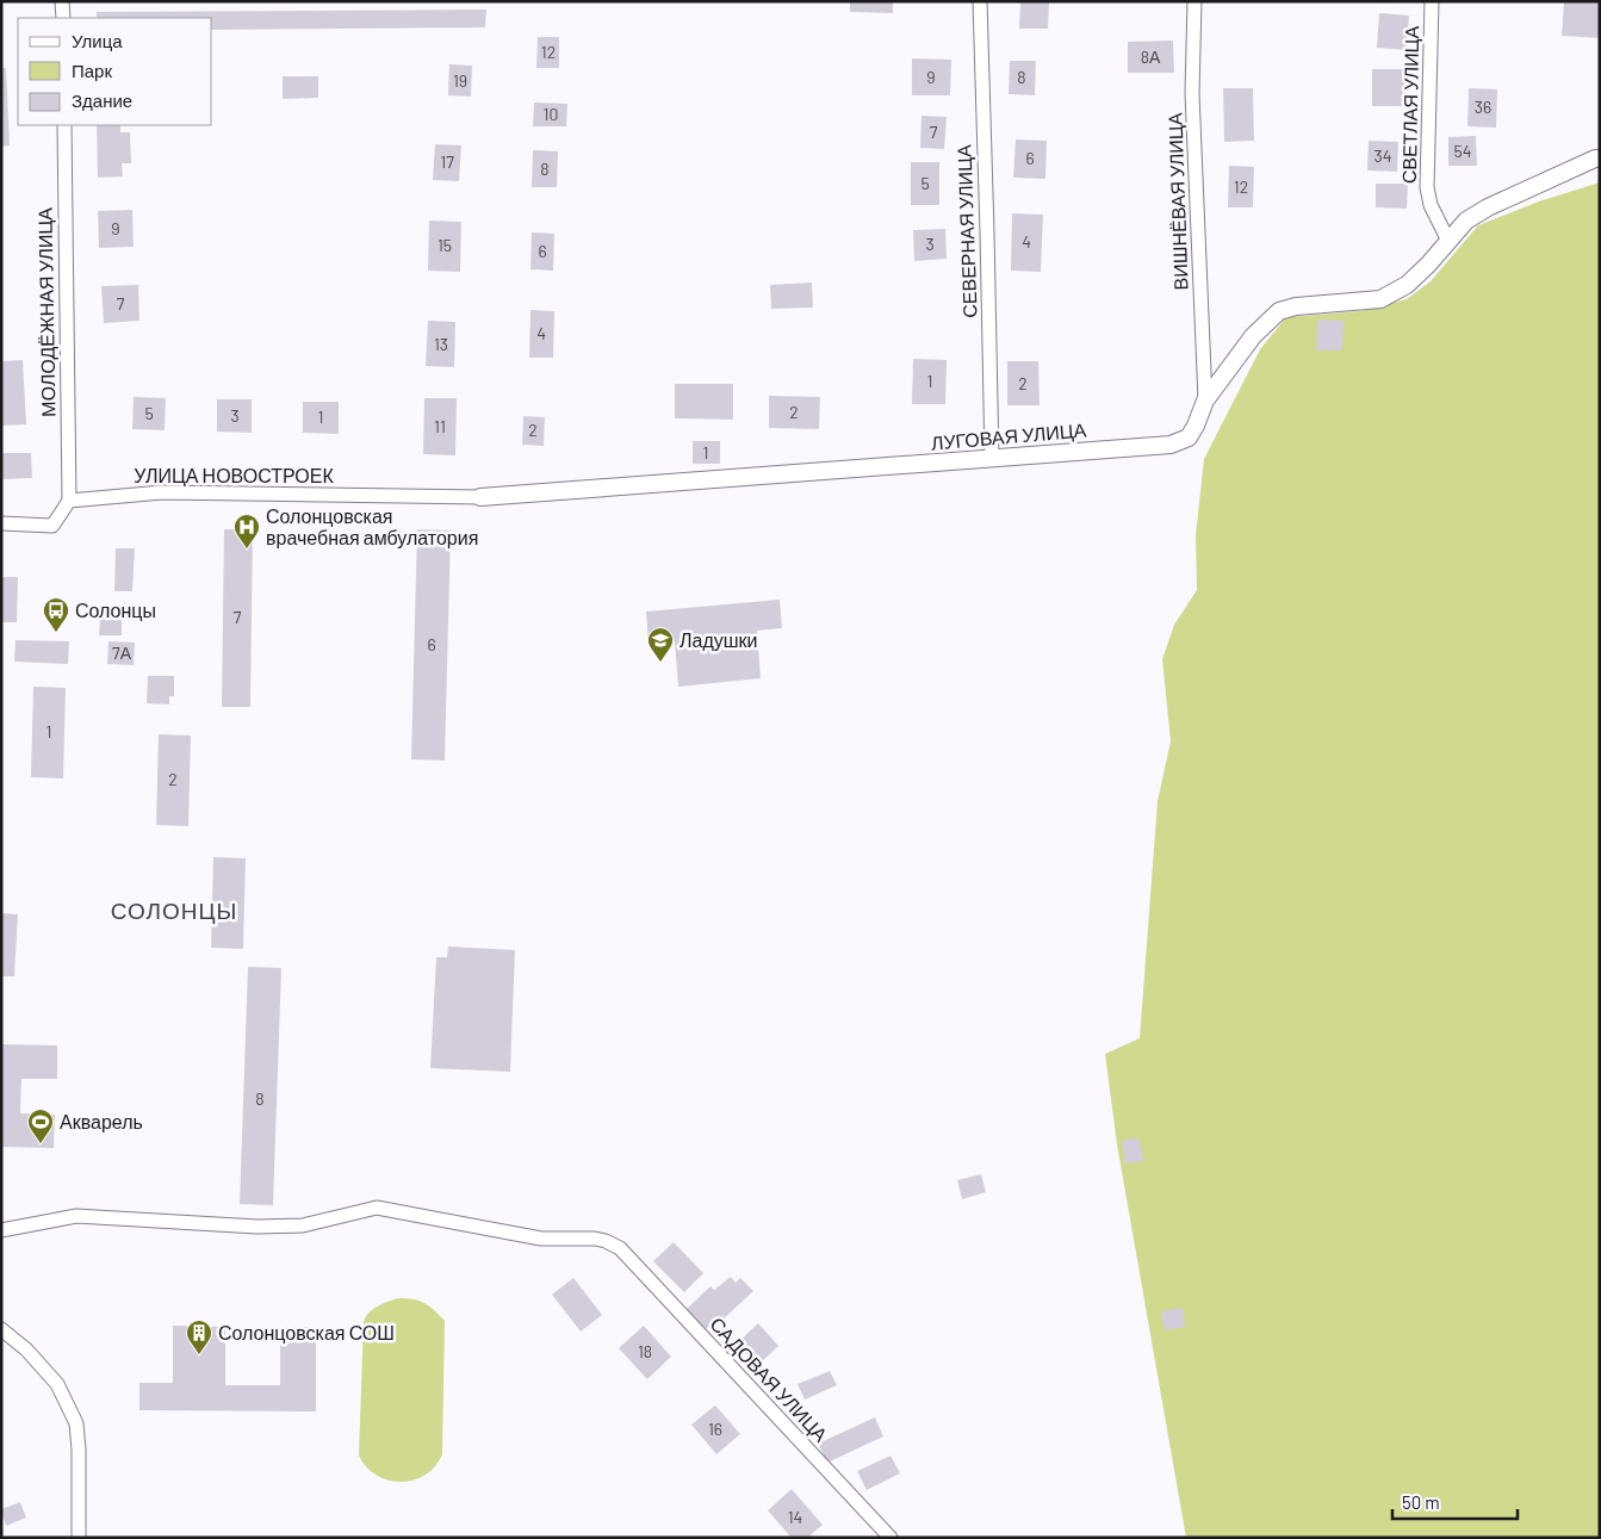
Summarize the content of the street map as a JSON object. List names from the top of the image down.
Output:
{
  "streets": {
    "street": [
      "СВЕТЛАЯ УЛИЦА",
      "ВИШНЁВАЯ УЛИЦА",
      "СЕВЕРНАЯ УЛИЦА",
      "МОЛОДЁЖНАЯ УЛИЦА",
      "ЛУГОВАЯ УЛИЦА",
      "УЛИЦА НОВОСТРОЕК",
      "САДОВАЯ УЛИЦА"
    ]
  },
  "crossings": [
    ["СВЕТЛАЯ УЛИЦА", "ЛУГОВАЯ УЛИЦА"],
    ["ВИШНЁВАЯ УЛИЦА", "ЛУГОВАЯ УЛИЦА"],
    ["СЕВЕРНАЯ УЛИЦА", "ЛУГОВАЯ УЛИЦА"],
    ["МОЛОДЁЖНАЯ УЛИЦА", "УЛИЦА НОВОСТРОЕК"],
    ["ЛУГОВАЯ УЛИЦА", "УЛИЦА НОВОСТРОЕК"]
  ],
  "districts": ["СОЛОНЦЫ"],
  "places": {
    "hospital": ["Солонцовская врачебная амбулатория"],
    "bus stop": ["Солонцы"],
    "school or university": ["Ладушки"],
    "sports": ["Акварель"],
    "building": ["Солонцовская СОШ"]
  },
  "house_numbers": [
    "12",
    "8А",
    "9",
    "8",
    "19",
    "36",
    "10",
    "7",
    "54",
    "34",
    "6",
    "17",
    "8",
    "5",
    "12",
    "9",
    "4",
    "3",
    "15",
    "6",
    "7",
    "4",
    "13",
    "1",
    "2",
    "2",
    "5",
    "3",
    "1",
    "11",
    "2",
    "1",
    "7",
    "6",
    "7А",
    "1",
    "2",
    "8",
    "18",
    "16",
    "14"
  ],
  "legend": ["Улица", "Парк", "Здание"],
  "scale_bar": "50 m"
}
